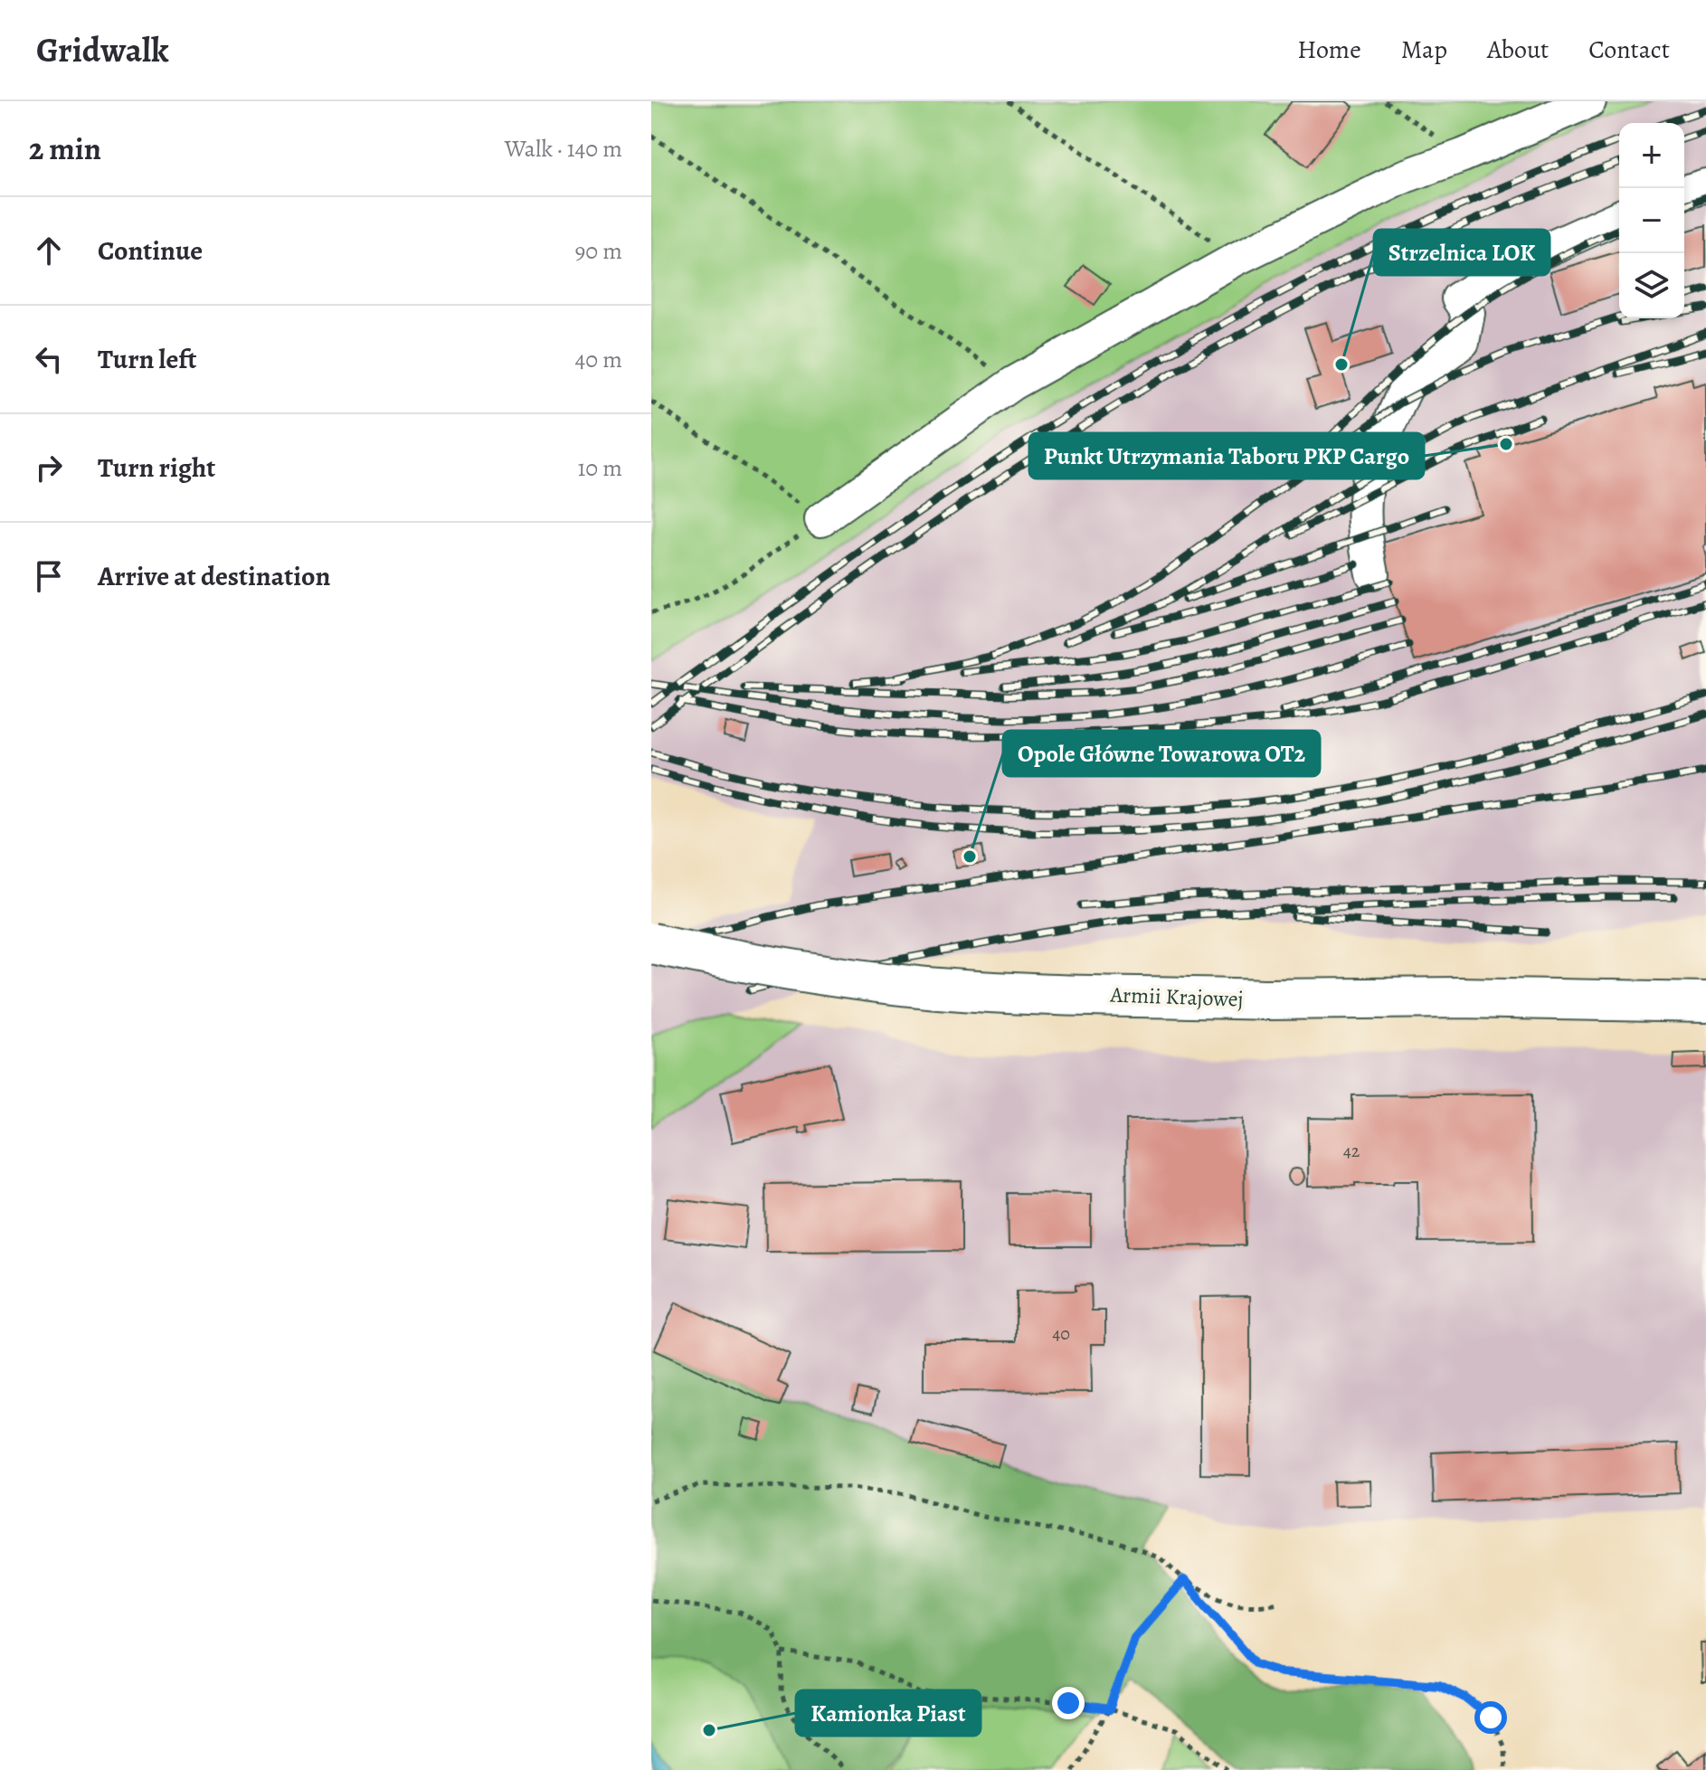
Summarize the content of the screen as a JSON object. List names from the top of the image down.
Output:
{
  "streets": {
    "main road": ["Armii Krajowej"]
  },
  "places": [
    "Strzelnica LOK",
    "Punkt Utrzymania Taboru PKP Cargo",
    "Opole Główne Towarowa OT2",
    "Kamionka Piast"
  ],
  "house_numbers": ["42", "40"],
  "page": {
    "header": "Gridwalk",
    "nav": [
      "Home",
      "Map",
      "About",
      "Contact"
    ],
    "heading": ["2 min", "Walk · 140 m"],
    "map_buttons": ["+", "−"],
    "list": [
      ["Continue", "90 m"],
      ["Turn left", "40 m"],
      ["Turn right", "10 m"],
      "Arrive at destination"
    ]
  }
}
